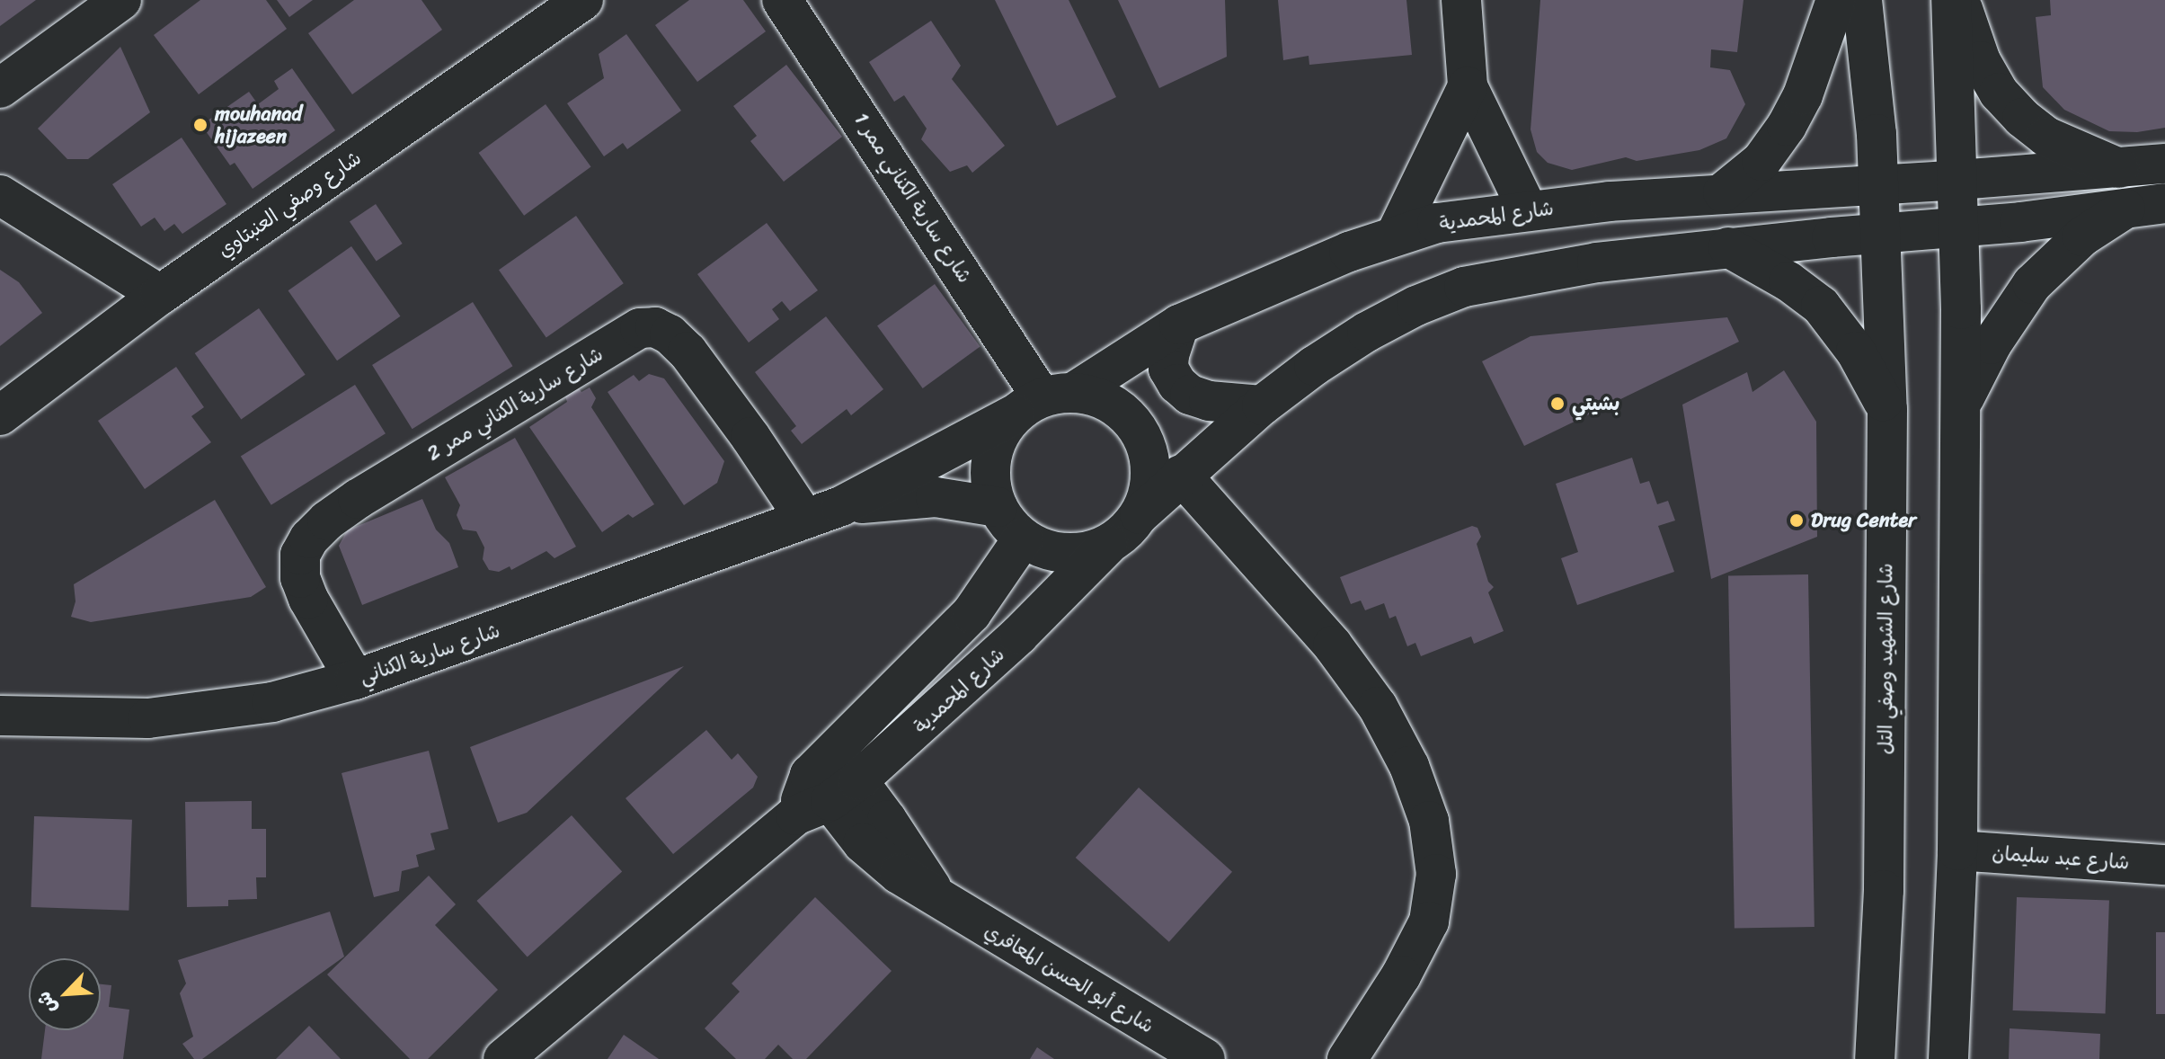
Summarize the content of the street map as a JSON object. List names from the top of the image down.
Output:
{
  "streets": {
    "street": [
      "شارع سارية الكناني ممر 1",
      "شارع وصفي العنبتاوي",
      "شارع المحمدية",
      "شارع سارية الكناني ممر 2",
      "شارع سارية الكناني",
      "شارع الشهيد وصفي التل",
      "شارع عبد سليمان",
      "شارع أبو الحسن المعافري"
    ]
  },
  "crossings": [
    ["شارع سارية الكناني ممر 1", "شارع المحمدية"],
    ["شارع سارية الكناني ممر 1", "شارع سارية الكناني"],
    ["شارع المحمدية", "شارع سارية الكناني"],
    ["شارع المحمدية", "شارع الشهيد وصفي التل"],
    ["شارع المحمدية", "شارع أبو الحسن المعافري"],
    ["شارع سارية الكناني ممر 2", "شارع سارية الكناني"]
  ],
  "places": ["mouhanad hijazeen", "بشيتي", "Drug Center"],
  "north": "bottom left"
}
